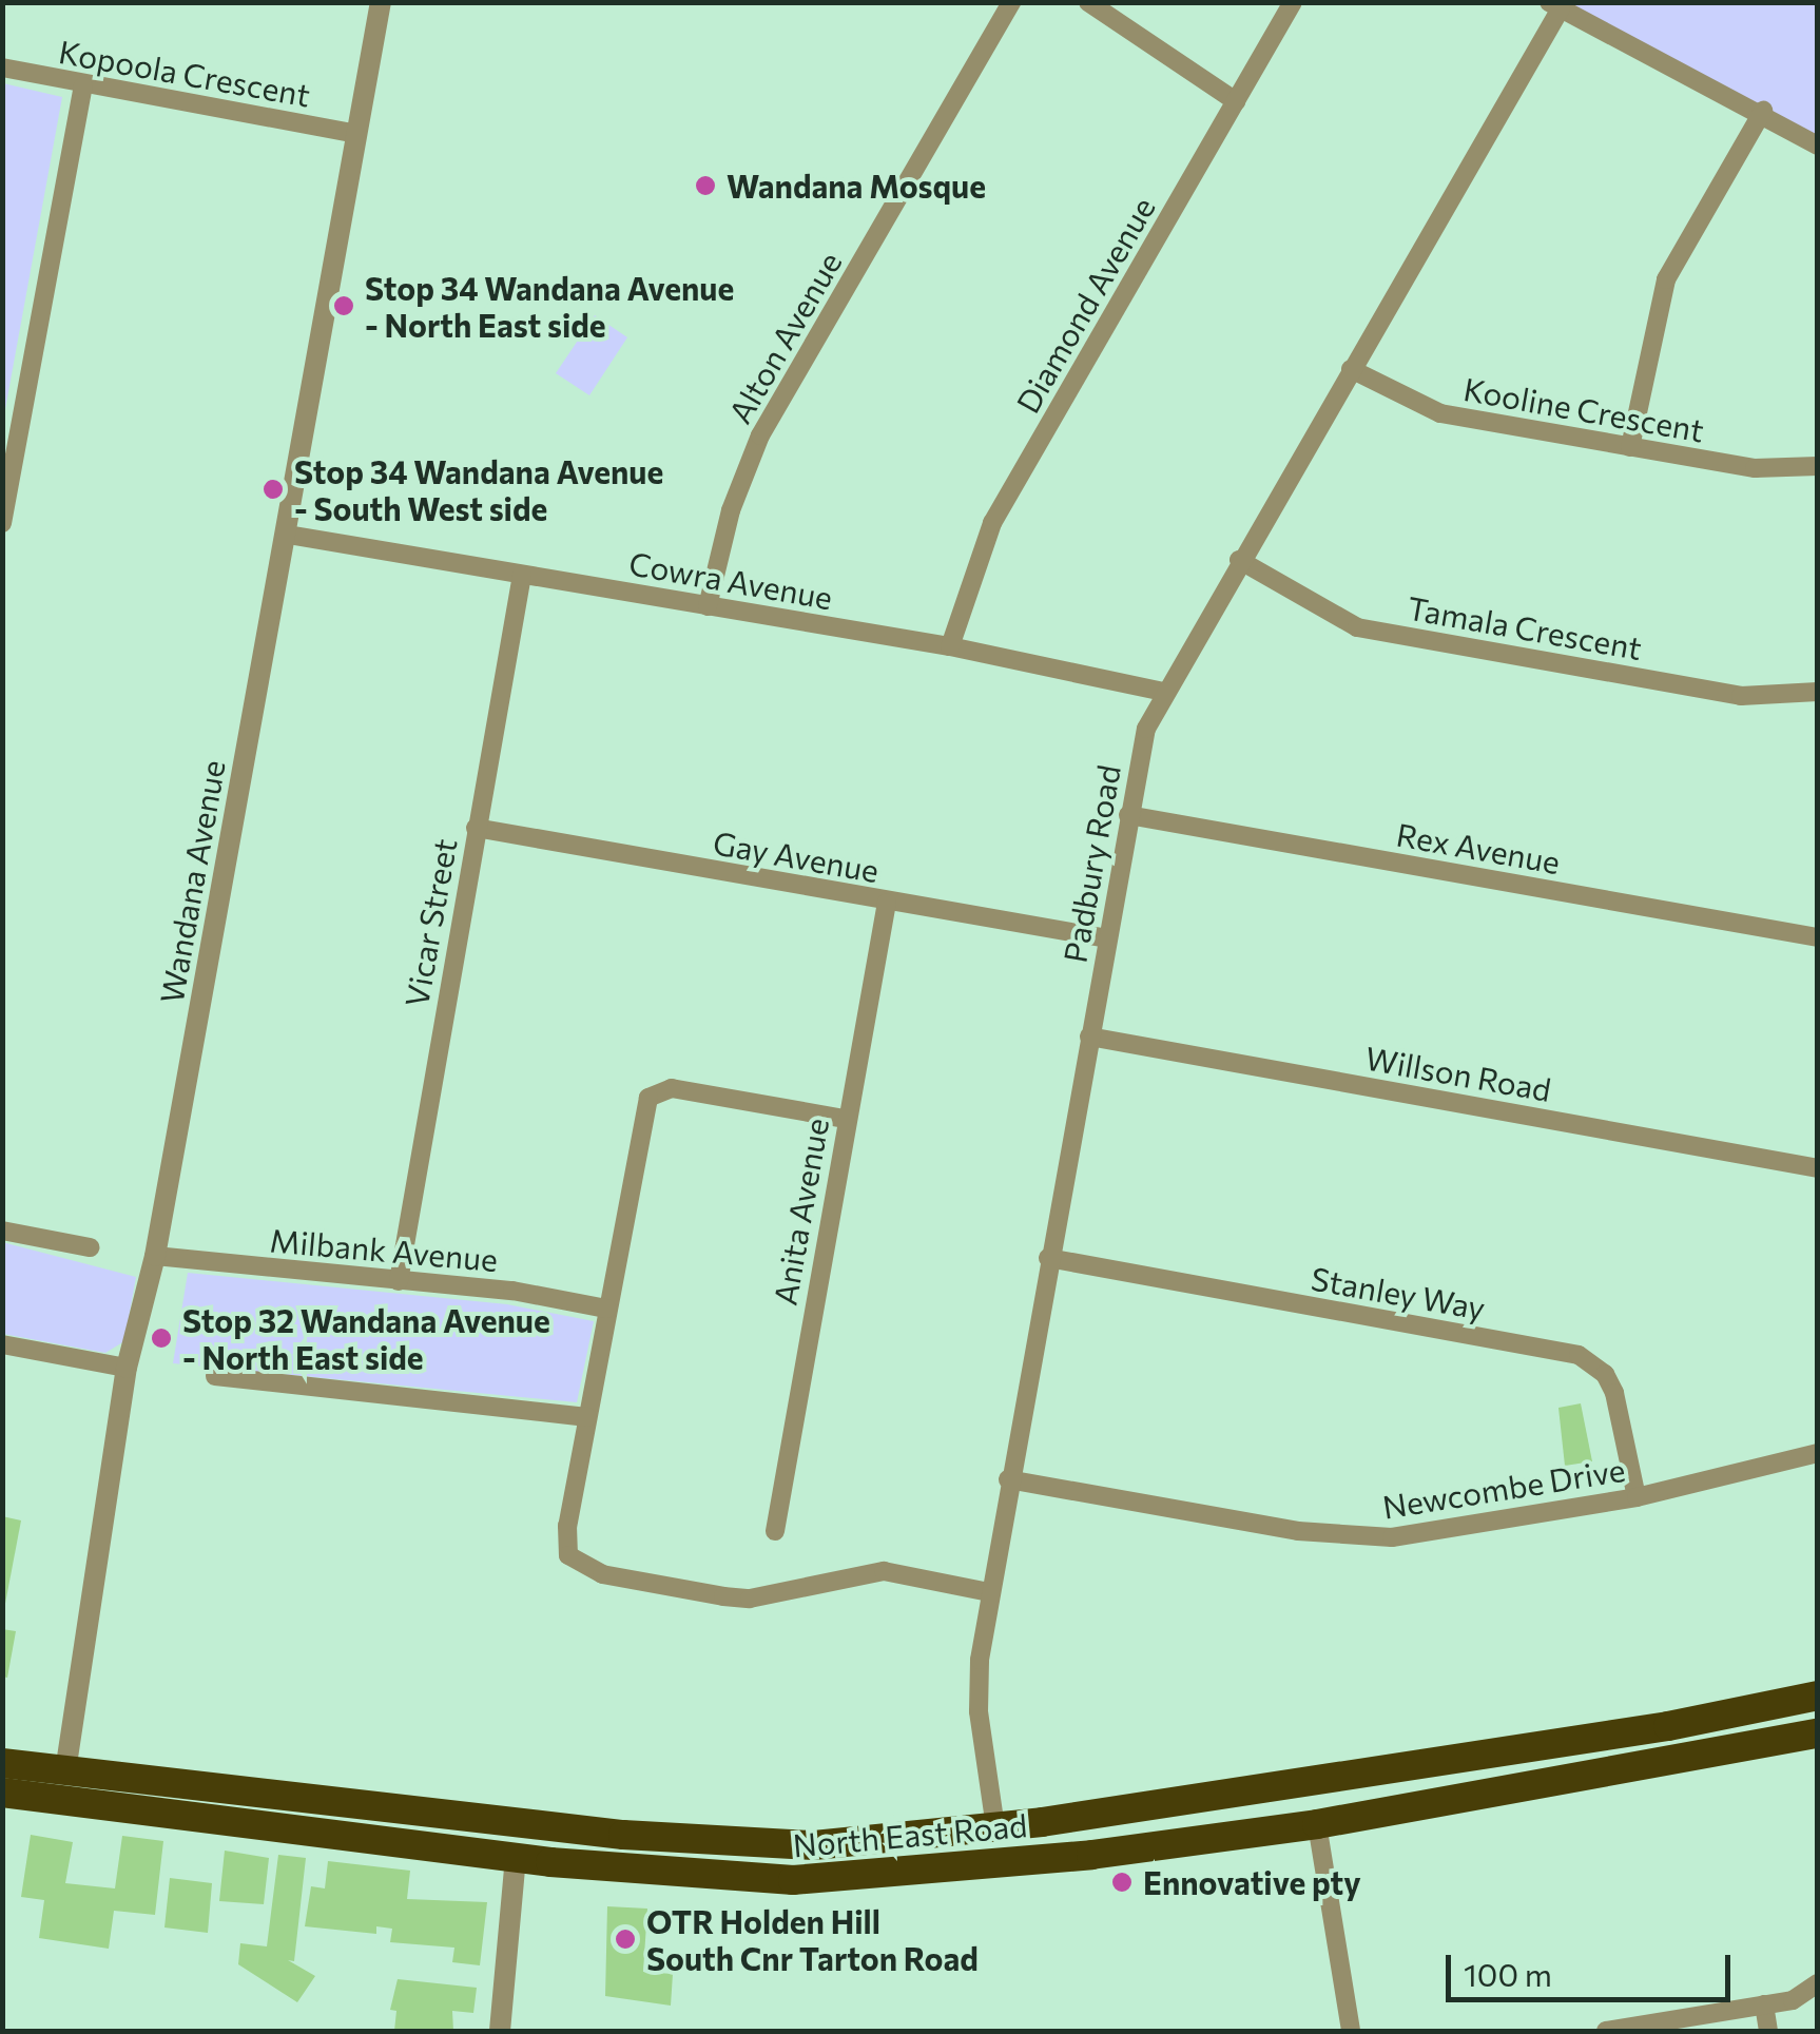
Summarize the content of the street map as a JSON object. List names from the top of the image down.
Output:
{
  "streets": {
    "highway": ["North East Road"],
    "street": [
      "Kopoola Crescent",
      "Diamond Avenue",
      "Alton Avenue",
      "Kooline Crescent",
      "Cowra Avenue",
      "Tamala Crescent",
      "Rex Avenue",
      "Gay Avenue",
      "Padbury Road",
      "Wandana Avenue",
      "Vicar Street",
      "Willson Road",
      "Anita Avenue",
      "Milbank Avenue",
      "Stanley Way",
      "Newcombe Drive"
    ]
  },
  "crossings": [
    ["Kopoola Crescent", "Wandana Avenue"],
    ["Diamond Avenue", "Cowra Avenue"],
    ["Alton Avenue", "Cowra Avenue"],
    ["Kooline Crescent", "Padbury Road"],
    ["Cowra Avenue", "Padbury Road"],
    ["Cowra Avenue", "Wandana Avenue"],
    ["Cowra Avenue", "Vicar Street"],
    ["Tamala Crescent", "Padbury Road"],
    ["Rex Avenue", "Padbury Road"],
    ["Gay Avenue", "Padbury Road"],
    ["Gay Avenue", "Vicar Street"],
    ["Gay Avenue", "Anita Avenue"],
    ["Padbury Road", "Willson Road"],
    ["Padbury Road", "Stanley Way"],
    ["Padbury Road", "Newcombe Drive"],
    ["Padbury Road", "North East Road"],
    ["Wandana Avenue", "Milbank Avenue"],
    ["Wandana Avenue", "North East Road"],
    ["Vicar Street", "Milbank Avenue"],
    ["Stanley Way", "Newcombe Drive"]
  ],
  "places": [
    "Wandana Mosque",
    "Stop 34 Wandana Avenue - North East side",
    "Stop 34 Wandana Avenue - South West side",
    "Stop 32 Wandana Avenue - North East side",
    "Ennovative pty",
    "OTR Holden Hill South Cnr Tarton Road"
  ],
  "scale_bar": "100 m"
}
